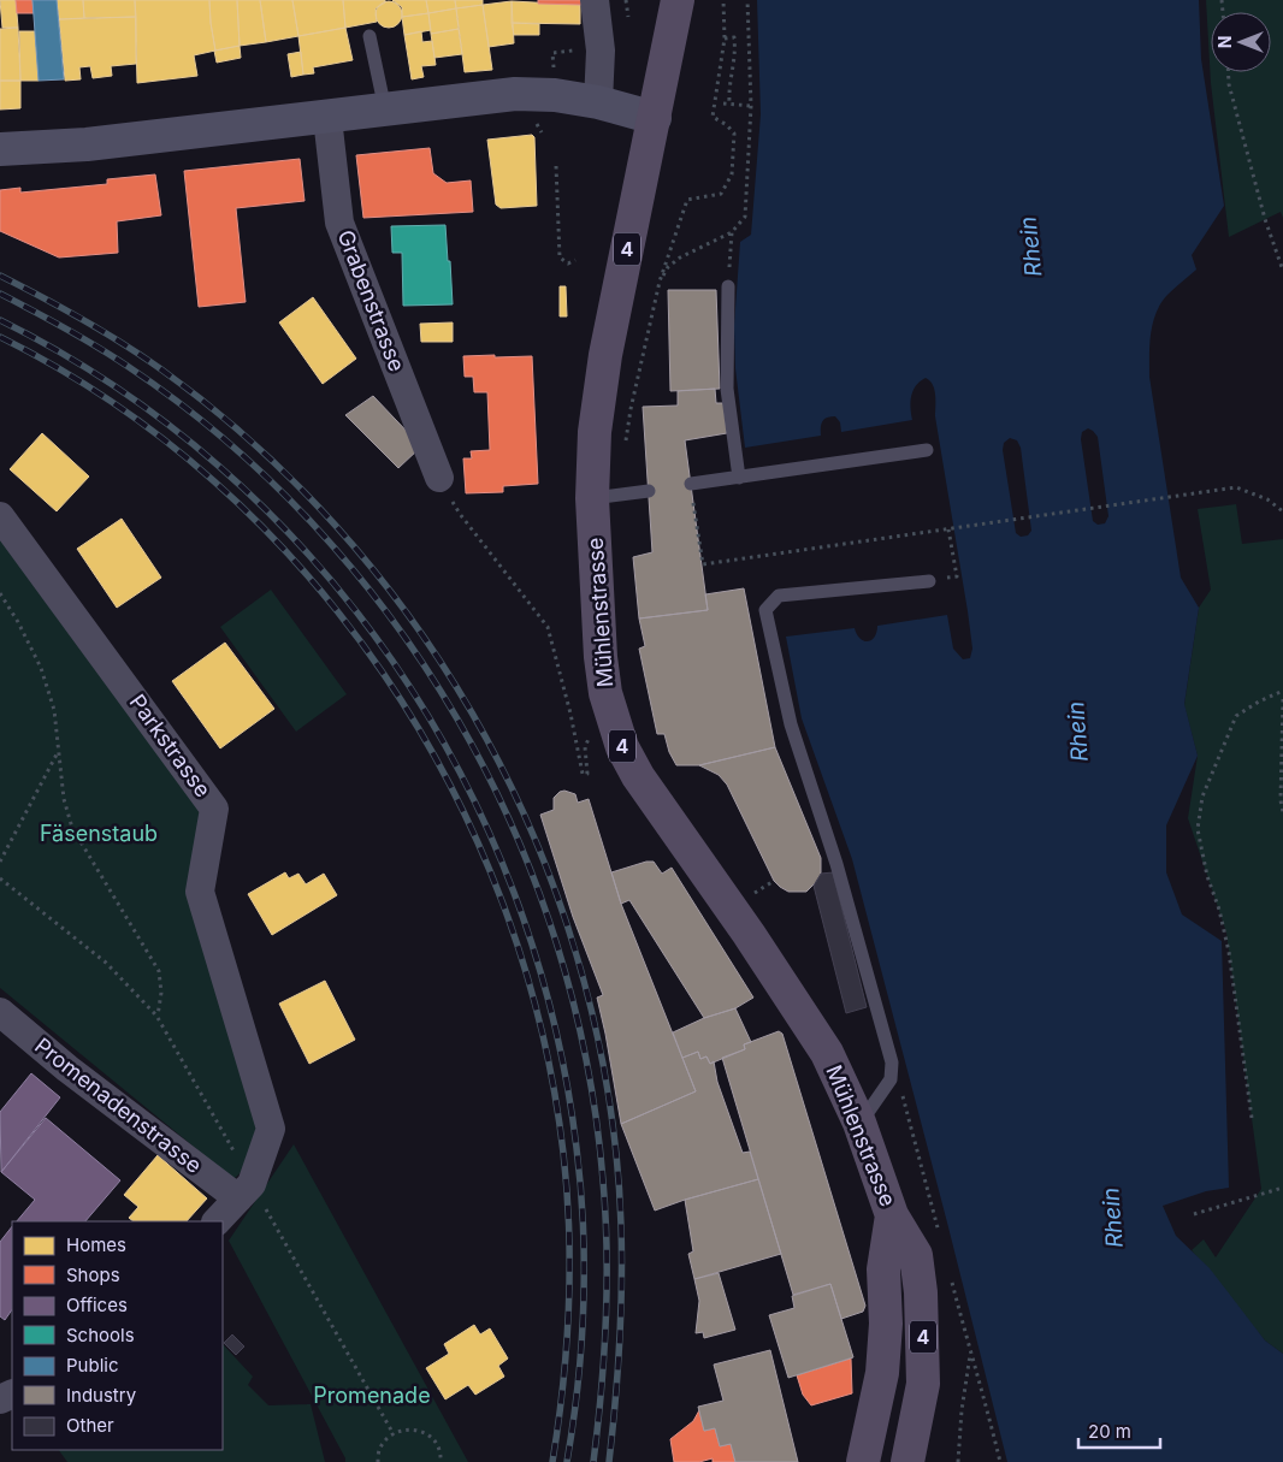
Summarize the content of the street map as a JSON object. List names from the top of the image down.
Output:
{
  "streets": {
    "main road": ["4", "Mühlenstrasse"],
    "street": ["Grabenstrasse", "Parkstrasse", "Promenadenstrasse"]
  },
  "crossings": [
    ["4", "Mühlenstrasse"],
    ["Parkstrasse", "Promenadenstrasse"]
  ],
  "water": ["Rhein"],
  "parks": ["Fäsenstaub", "Promenade"],
  "legend": [
    "Homes",
    "Shops",
    "Offices",
    "Schools",
    "Public",
    "Industry",
    "Other"
  ],
  "scale_bar": "20 m",
  "north": "left"
}
